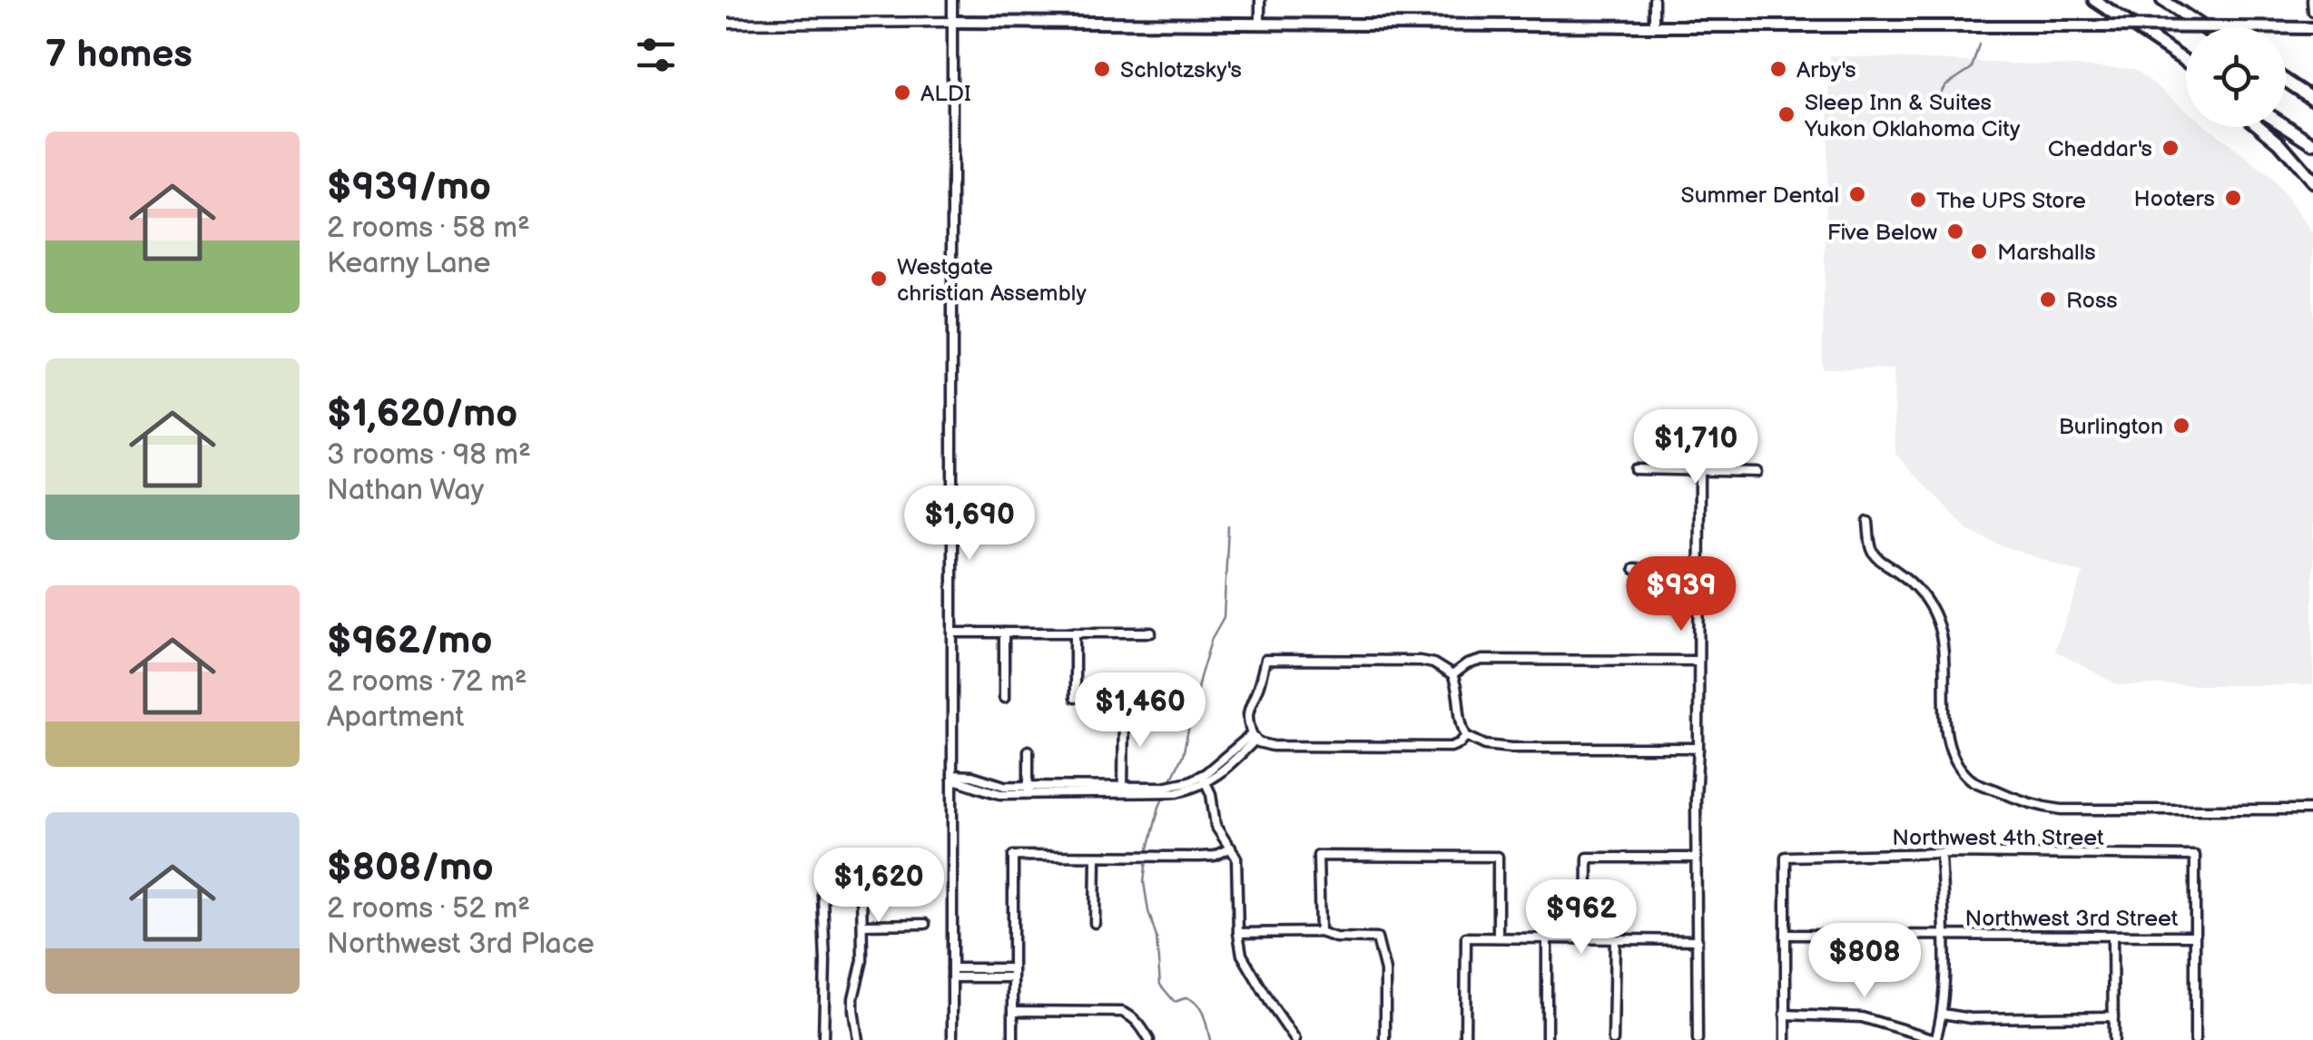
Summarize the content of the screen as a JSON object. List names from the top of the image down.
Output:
{
  "streets": {
    "street": ["Northwest 4th Street", "Northwest 3rd Street"]
  },
  "crossings": [
    ["Northwest 4th Street", "Northwest 3rd Street"]
  ],
  "places": [
    "Schlotzsky's",
    "Arby's",
    "ALDI",
    "Sleep Inn & Suites Yukon Oklahoma City",
    "Cheddar's",
    "Summer Dental",
    "Hooters",
    "The UPS Store",
    "Five Below",
    "Marshalls",
    "Westgate christian Assembly",
    "Ross",
    "Burlington"
  ],
  "page": {
    "heading": "7 homes",
    "list": [
      {
        "name": "$939/mo",
        "note": "2 rooms · 58 m² · Kearny Lane"
      },
      {
        "name": "$1,620/mo",
        "note": "3 rooms · 98 m² · Nathan Way"
      },
      {
        "name": "$962/mo",
        "note": "2 rooms · 72 m² · Apartment"
      },
      {
        "name": "$808/mo",
        "note": "2 rooms · 52 m² · Northwest 3rd Place"
      }
    ],
    "price": [
      "$1,710",
      "$1,690",
      "$939",
      "$1,460",
      "$1,620",
      "$962",
      "$808"
    ]
  }
}
